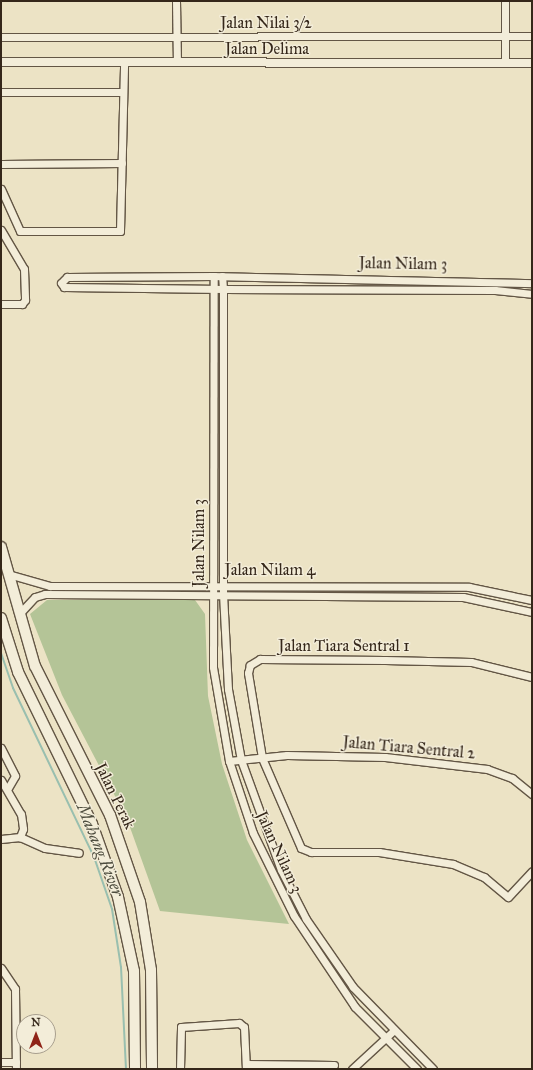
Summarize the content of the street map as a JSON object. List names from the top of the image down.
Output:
{
  "streets": {
    "main road": ["Jalan Perak"],
    "street": [
      "Jalan Nilai 3/2",
      "Jalan Delima",
      "Jalan Nilam 3",
      "Jalan Nilam 4",
      "Jalan Tiara Sentral 1",
      "Jalan Tiara Sentral 2"
    ]
  },
  "crossings": [
    ["Jalan Nilam 3", "Jalan Nilam 4"],
    ["Jalan Nilam 3", "Jalan Tiara Sentral 2"],
    ["Jalan Nilam 4", "Jalan Perak"],
    ["Jalan Tiara Sentral 1", "Jalan Tiara Sentral 2"]
  ],
  "water": ["Mahang River"],
  "north": "top"
}
